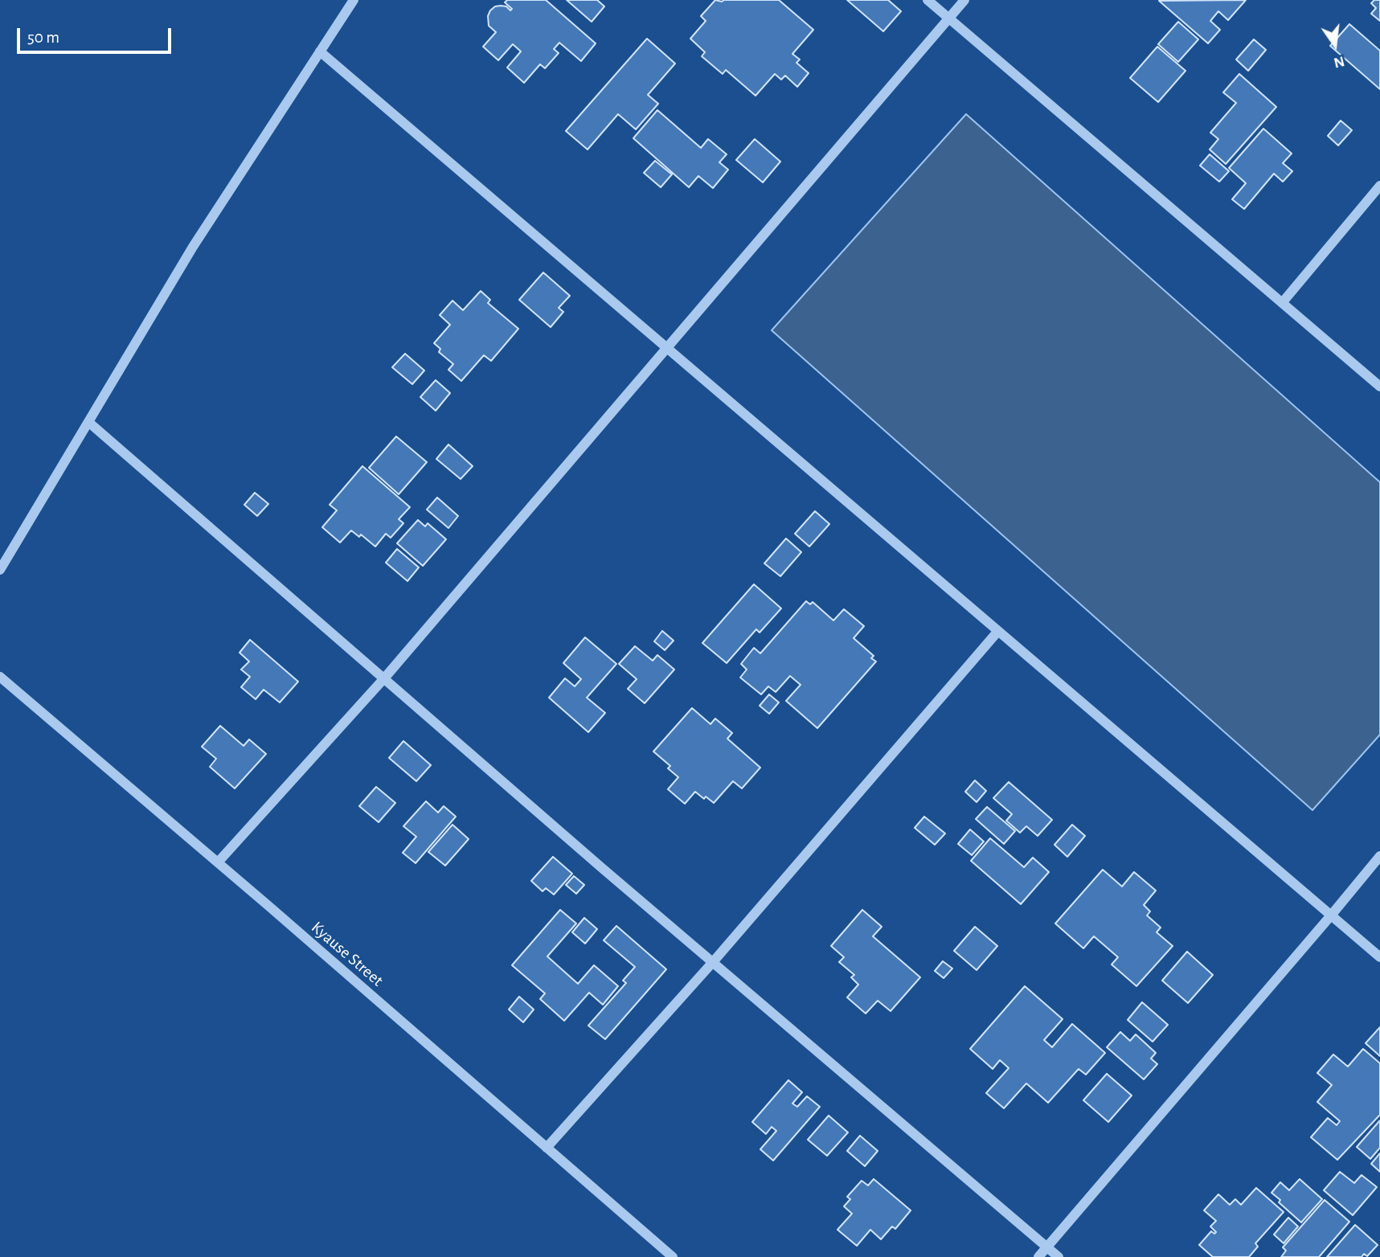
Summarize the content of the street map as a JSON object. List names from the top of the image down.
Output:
{
  "streets": {
    "street": ["Kyause Street"]
  },
  "scale_bar": "50 m",
  "north": "bottom"
}
